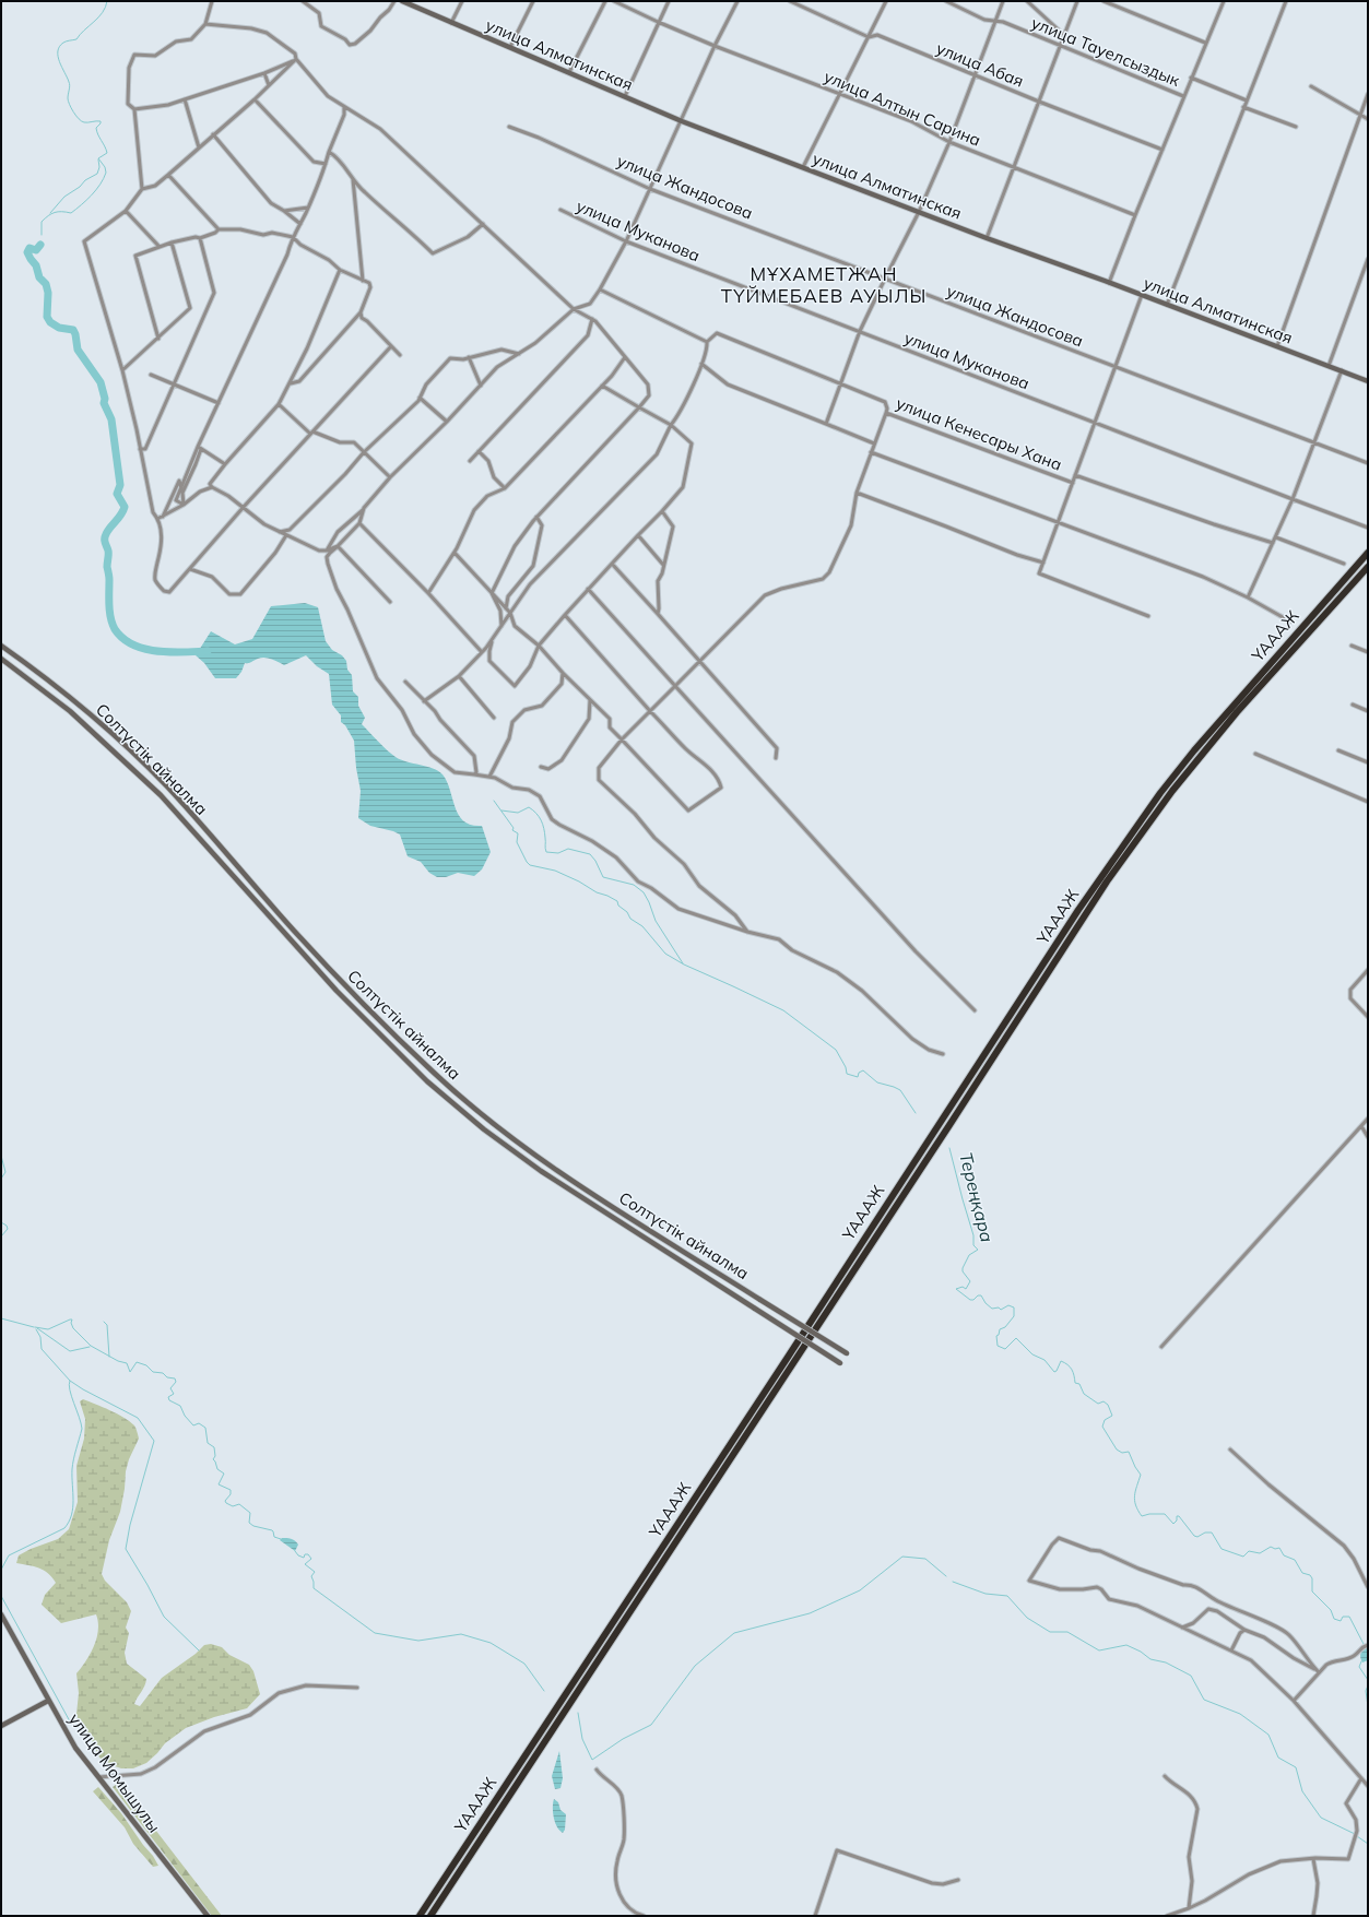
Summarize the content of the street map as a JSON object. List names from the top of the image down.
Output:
{
  "streets": {
    "highway": ["ҮАААЖ"],
    "street": [
      "улица Тауелсыздык",
      "улица Алматинская",
      "улица Абая",
      "улица Алтын Сарина",
      "улица Жандосова",
      "улица Муканова",
      "улица Кенесары Хана",
      "Солтүстік айналма",
      "улица Момышулы"
    ]
  },
  "districts": ["МҰХАМЕТЖАН ТҮЙМЕБАЕВ АУЫЛЫ"],
  "water": ["Тереңқара"]
}
